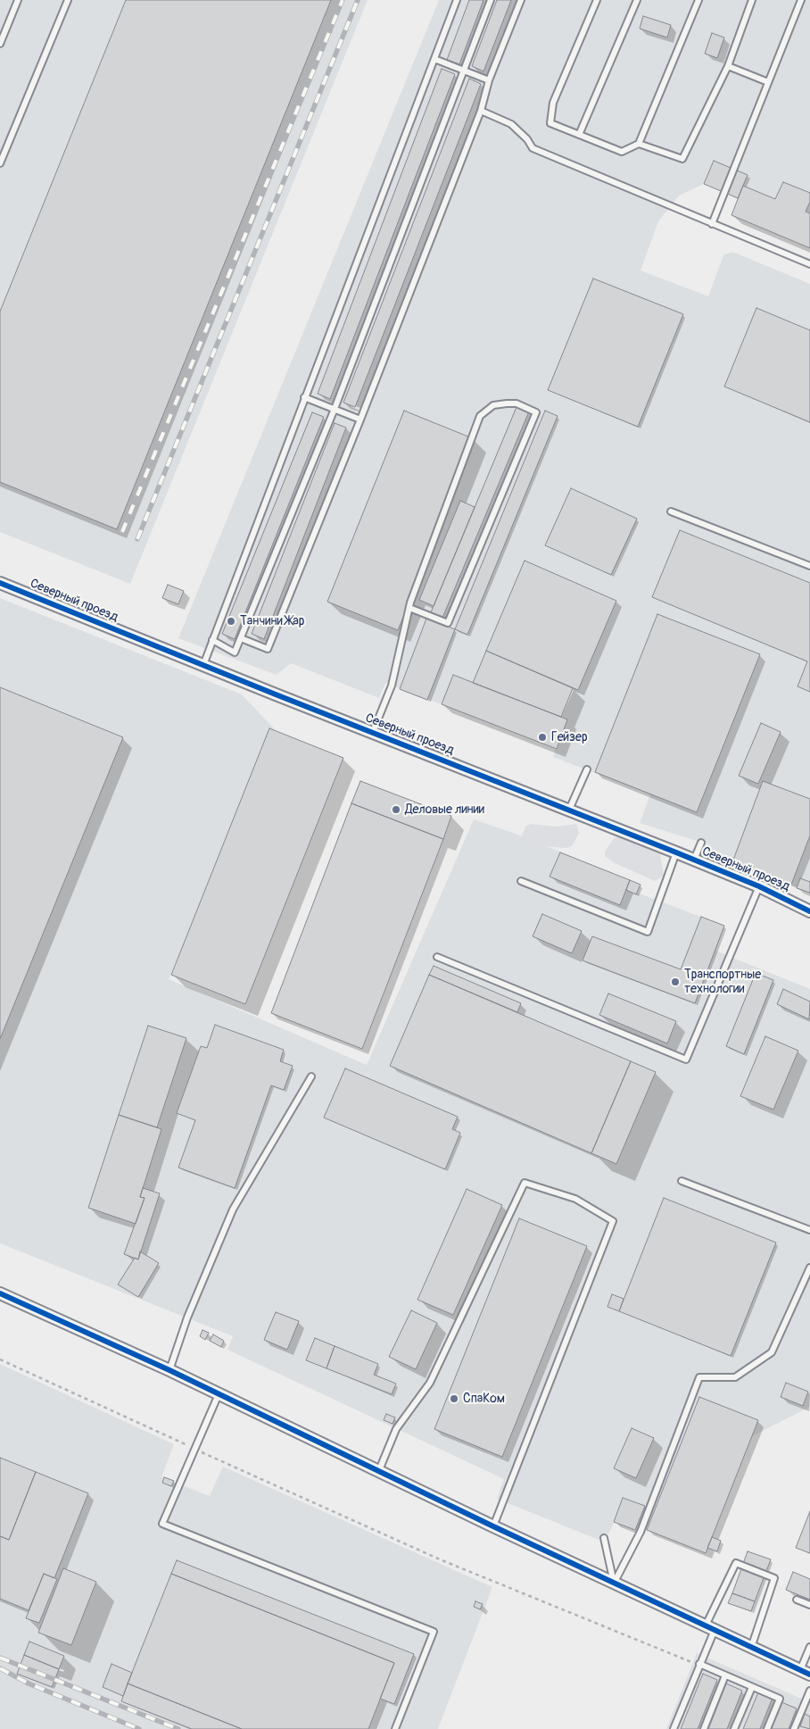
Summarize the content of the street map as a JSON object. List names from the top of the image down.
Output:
{
  "streets": {
    "street": ["Северный проезд"]
  },
  "places": [
    "Танчини Жар",
    "Гейзер",
    "Деловые линии",
    "Транспортные технологии",
    "СпаКом"
  ]
}
